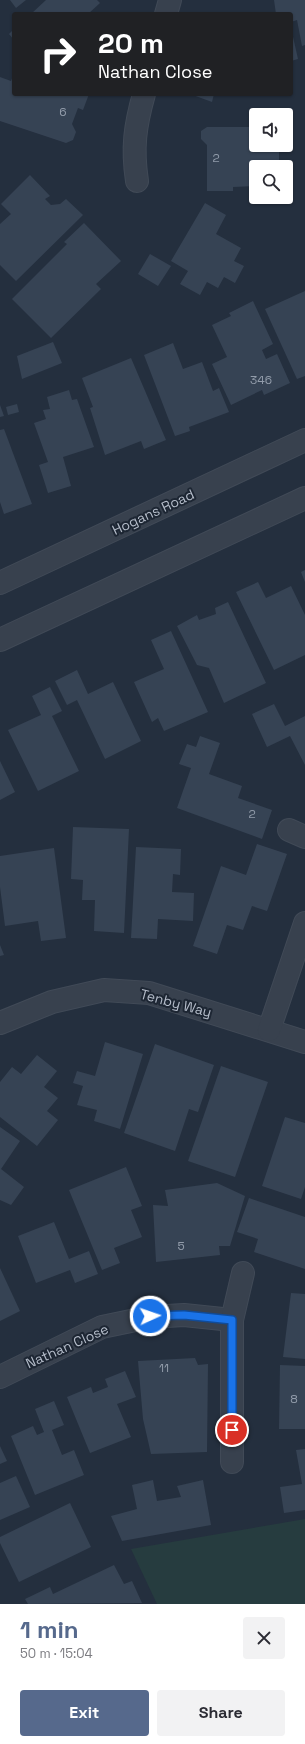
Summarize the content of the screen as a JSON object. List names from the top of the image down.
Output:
{
  "streets": {
    "street": ["Hogans Road", "Tenby Way", "Nathan Close"]
  },
  "house_numbers": [
    "6",
    "2",
    "346",
    "2",
    "5",
    "11",
    "8"
  ],
  "page": {
    "turn": ["20 m", "Nathan Close"],
    "heading": ["1 min", "50 m · 15:04"],
    "buttons": ["Exit", "Share"]
  }
}
